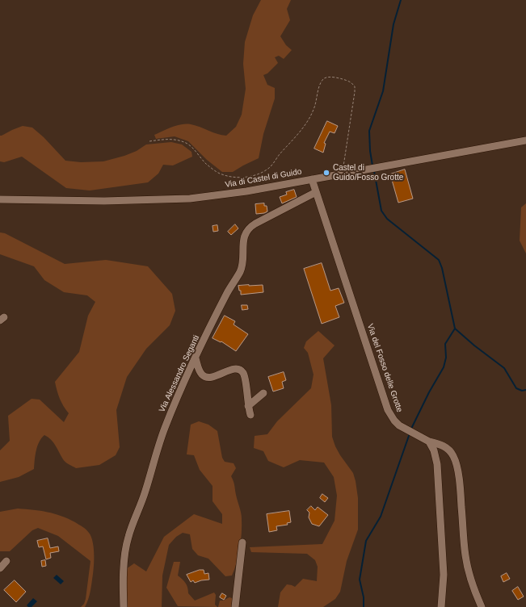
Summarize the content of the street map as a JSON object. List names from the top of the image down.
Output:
{
  "streets": {
    "street": ["Via di Castel di Guido", "Via del Fosso delle Grotte", "Via Alessandro Seganti"]
  },
  "crossings": [
    ["Via di Castel di Guido", "Via del Fosso delle Grotte"],
    ["Via del Fosso delle Grotte", "Via Alessandro Seganti"]
  ],
  "places": ["Castel di Guido/Fosso Grotte"]
}
